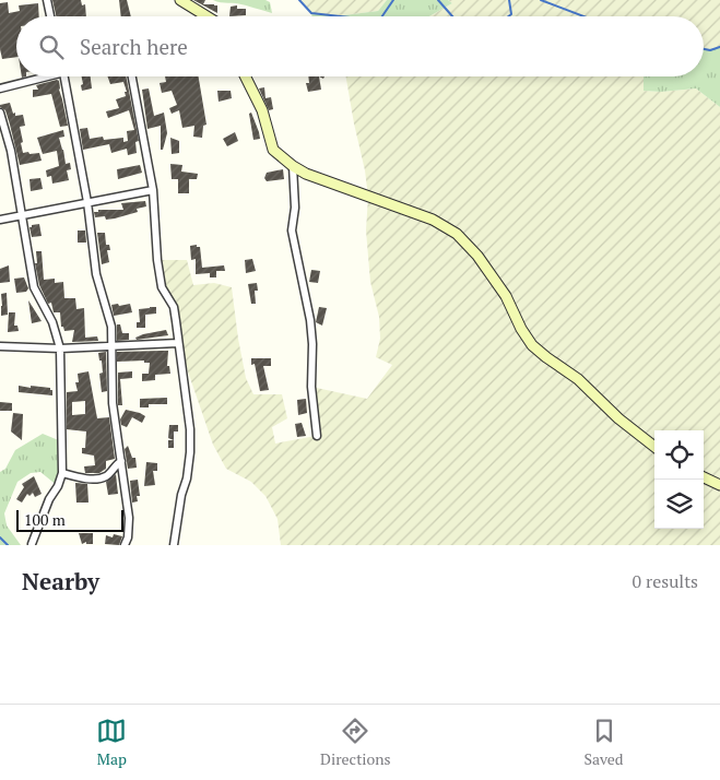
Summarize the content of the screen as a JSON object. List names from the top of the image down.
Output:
{
  "scale_bar": "100 m",
  "page": {
    "search": "Search here",
    "scale": "100 m",
    "heading": ["Nearby", "0 results"],
    "nav": ["Map", "Directions", "Saved"]
  }
}
